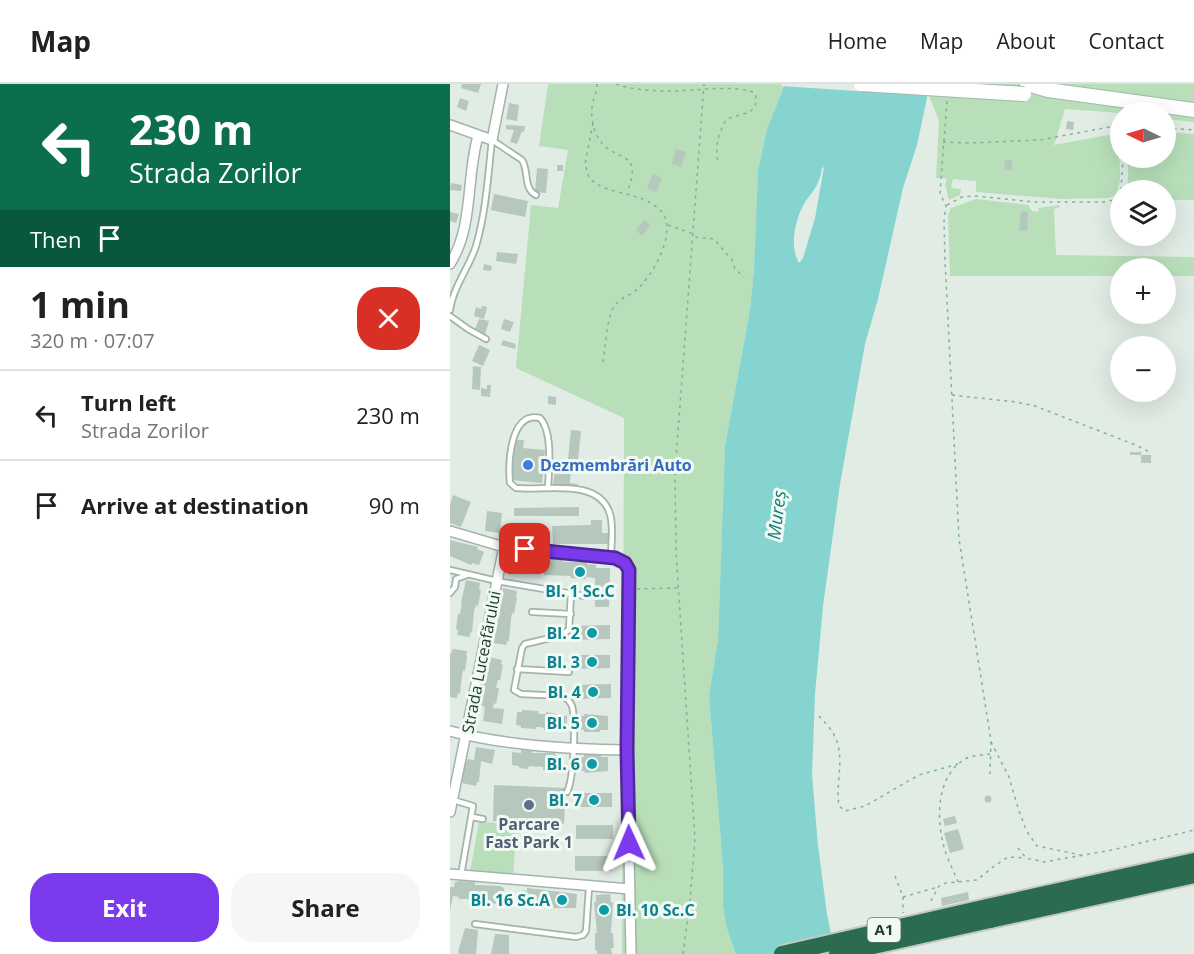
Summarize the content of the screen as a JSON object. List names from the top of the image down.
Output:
{
  "streets": {
    "highway": ["A1"],
    "street": ["Strada Luceafărului"]
  },
  "water": ["Mureș"],
  "places": [
    "Dezmembrări Auto",
    "Bl. 1 Sc.C",
    "Bl. 2",
    "Bl. 3",
    "Bl. 4",
    "Bl. 5",
    "Bl. 6",
    "Bl. 7",
    "Parcare Fast Park 1",
    "Bl. 16 Sc.A",
    "Bl. 10 Sc.C"
  ],
  "north": "left",
  "page": {
    "header": "Map",
    "nav": [
      "Home",
      "Map",
      "About",
      "Contact"
    ],
    "turn": ["230 m", "Strada Zorilor"],
    "map_buttons": ["+", "−"],
    "then": "Then",
    "heading": ["1 min", "320 m · 07:07"],
    "list": [
      {
        "name": "Turn left",
        "note": "Strada Zorilor",
        "value": "230 m"
      },
      {
        "name": "Arrive at destination",
        "value": "90 m"
      }
    ],
    "buttons": ["Exit", "Share"]
  }
}
